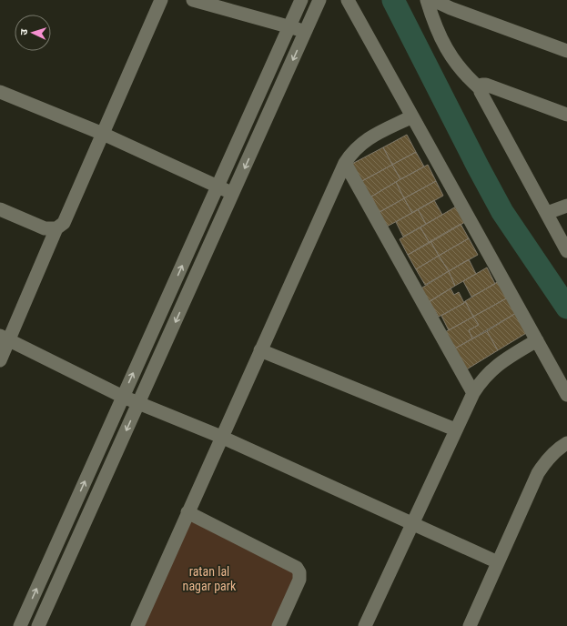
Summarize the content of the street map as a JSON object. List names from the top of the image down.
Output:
{
  "parks": ["ratan lal nagar park"],
  "north": "left"
}
